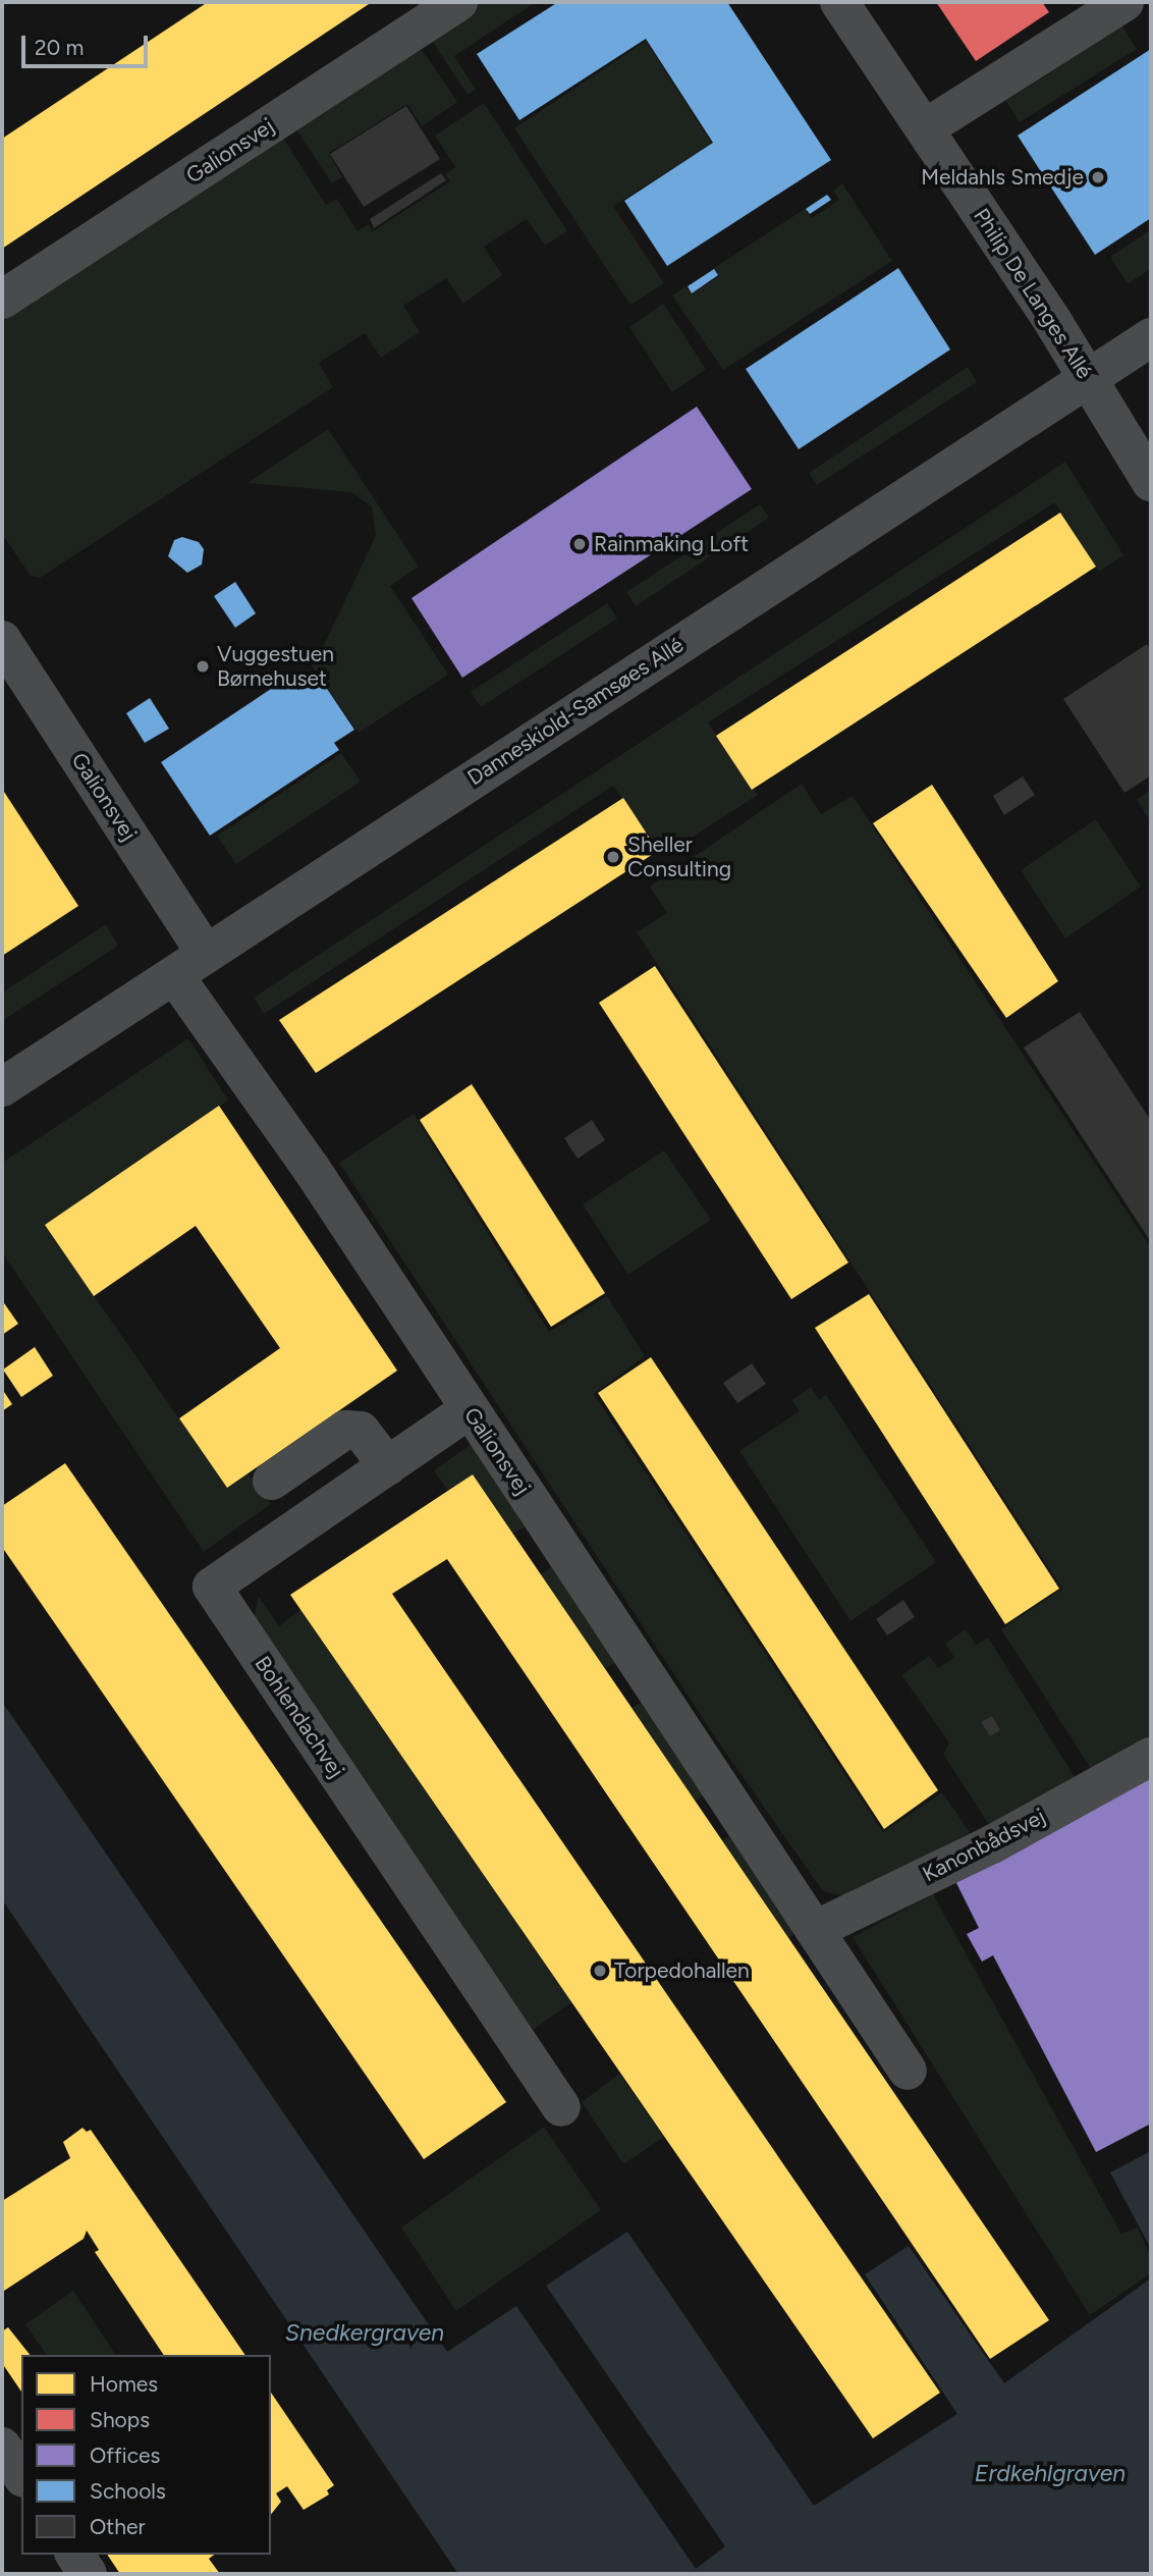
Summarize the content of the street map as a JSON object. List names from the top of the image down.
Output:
{
  "streets": {
    "street": [
      "Galionsvej",
      "Philip De Langes Allé",
      "Danneskiold-Samsøes Allé",
      "Bohlendachvej",
      "Kanonbådsvej"
    ]
  },
  "crossings": [
    ["Galionsvej", "Danneskiold-Samsøes Allé"],
    ["Galionsvej", "Bohlendachvej"],
    ["Galionsvej", "Kanonbådsvej"],
    ["Philip De Langes Allé", "Danneskiold-Samsøes Allé"]
  ],
  "water": ["Snedkergraven", "Erdkehlgraven"],
  "places": [
    "Meldahls Smedje",
    "Rainmaking Loft",
    "Vuggestuen Børnehuset",
    "Sheller Consulting",
    "Torpedohallen"
  ],
  "legend": [
    "Homes",
    "Shops",
    "Offices",
    "Schools",
    "Other"
  ],
  "scale_bar": "20 m"
}
